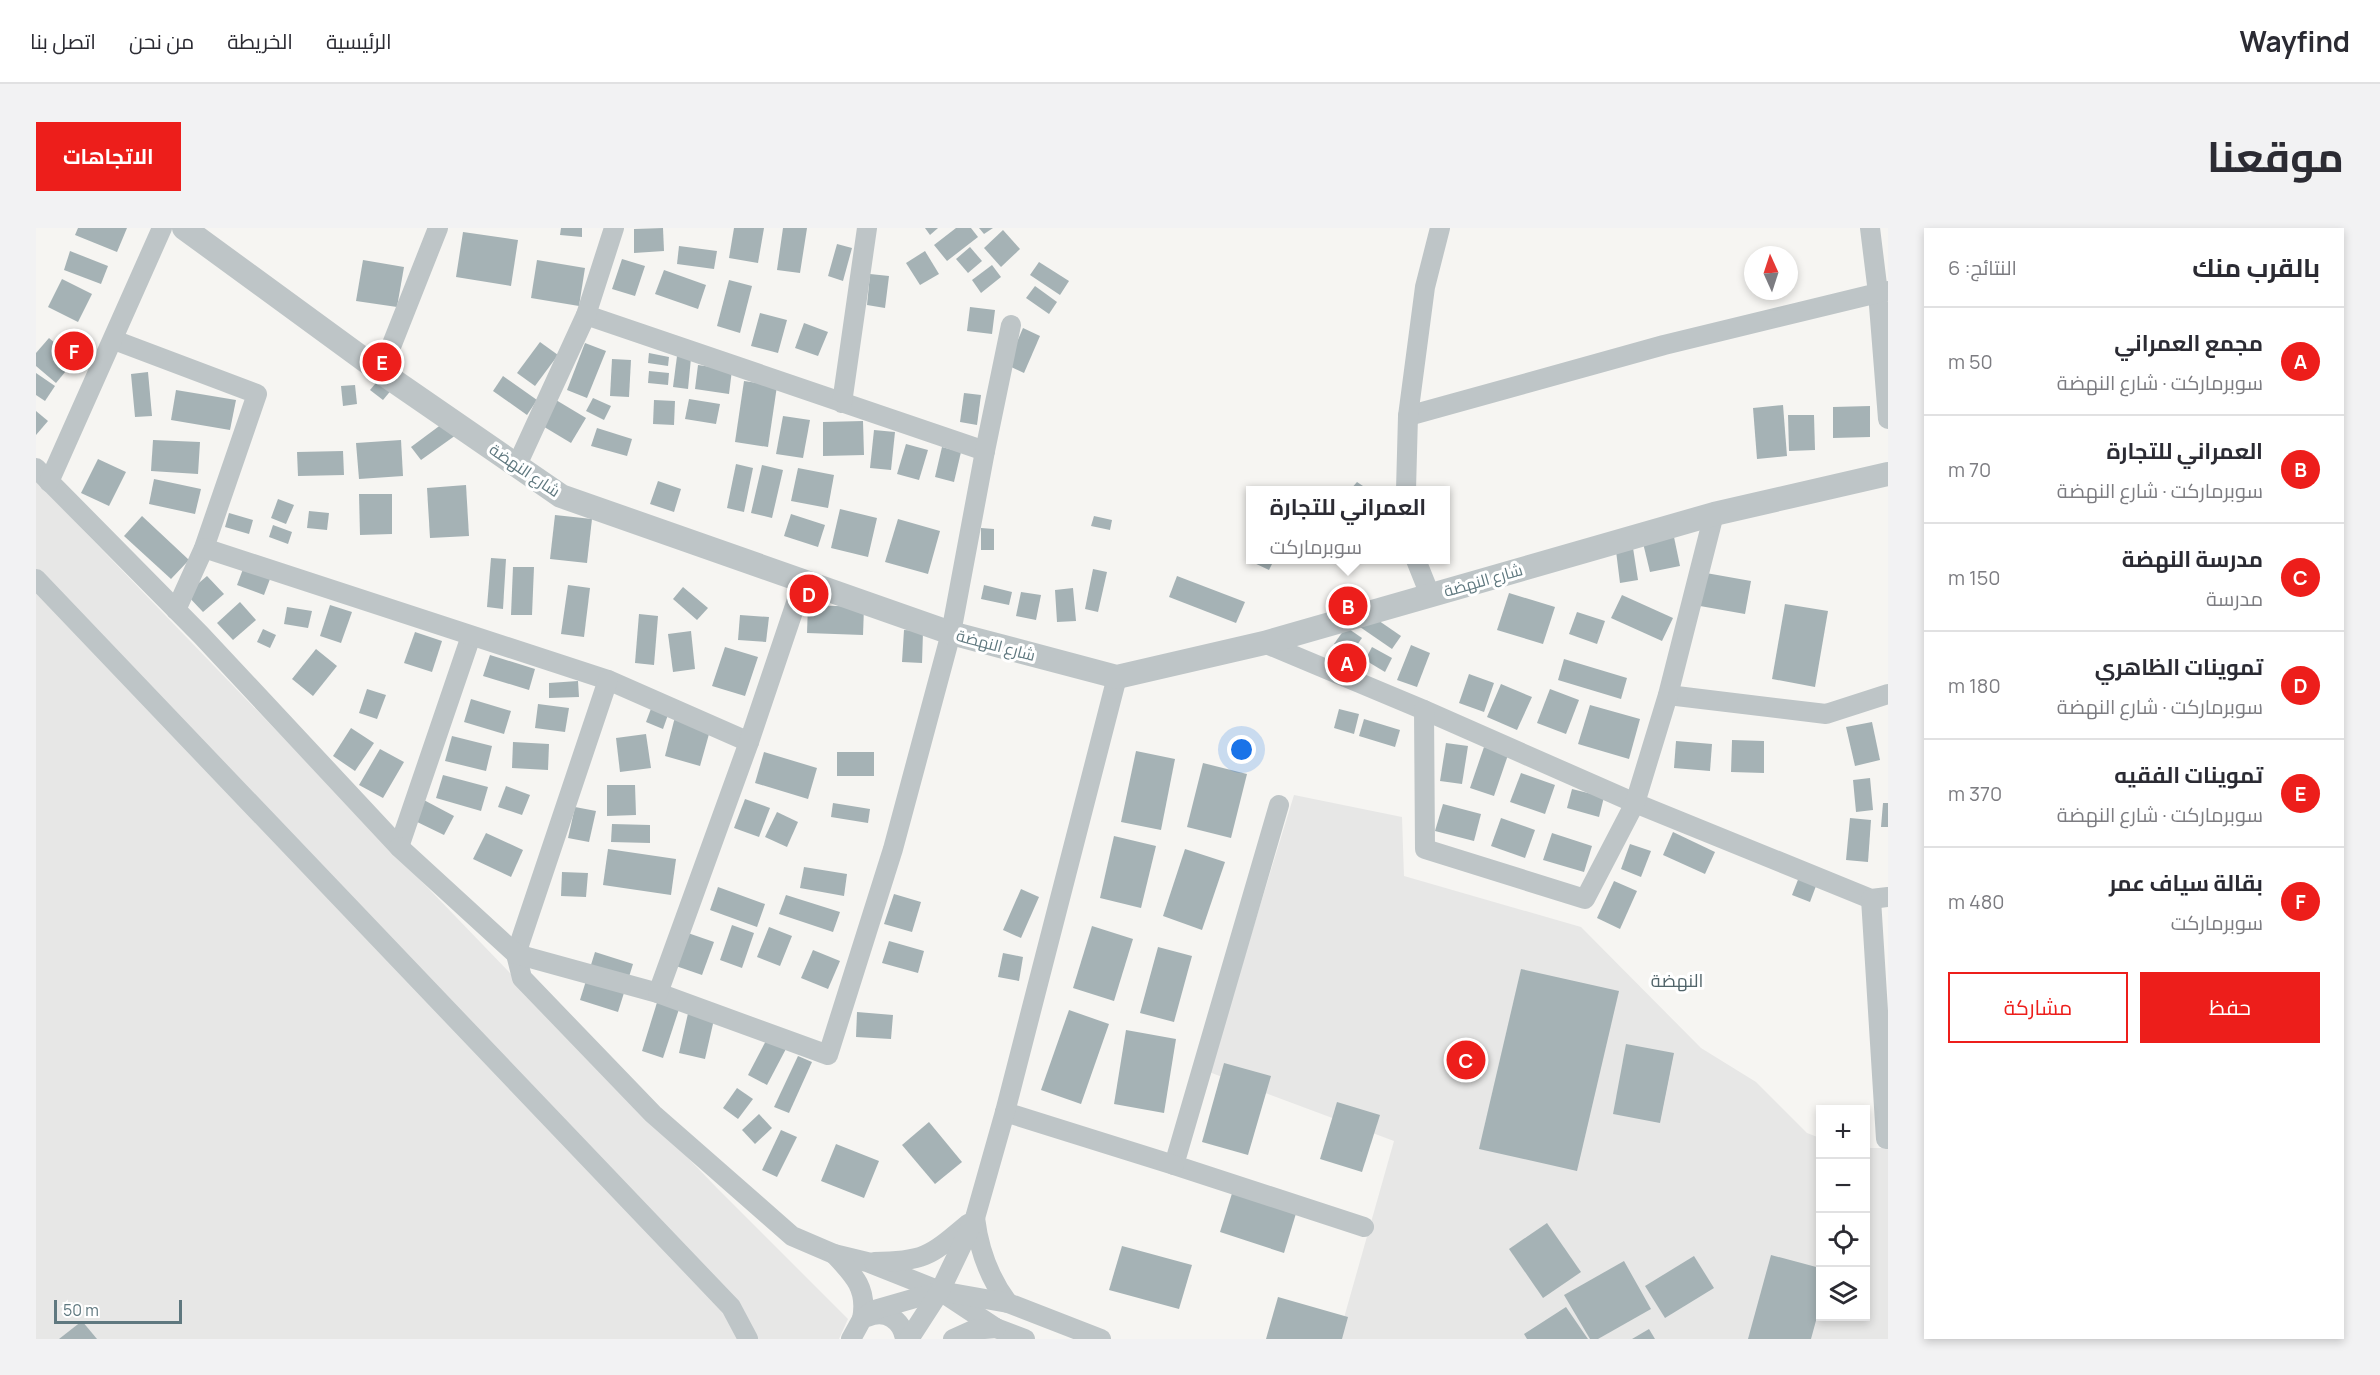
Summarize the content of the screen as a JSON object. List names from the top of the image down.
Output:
{
  "streets": {
    "street": ["شارع النهضة"]
  },
  "districts": ["النهضة"],
  "scale_bar": "50 m",
  "north": "top",
  "page": {
    "header": "Wayfind",
    "nav": [
      "الرئيسية",
      "الخريطة",
      "من نحن",
      "اتصل بنا"
    ],
    "title": "موقعنا",
    "buttons": [
      "الاتجاهات",
      ["حفظ", "مشاركة"]
    ],
    "heading": ["بالقرب منك", "النتائج: 6"],
    "list": [
      {
        "mark": "A",
        "name": "مجمع العمراني",
        "note": "سوبرماركت · شارع النهضة",
        "value": "50 m"
      },
      {
        "mark": "B",
        "name": "العمراني للتجارة",
        "note": "سوبرماركت · شارع النهضة",
        "value": "70 m"
      },
      {
        "mark": "C",
        "name": "مدرسة النهضة",
        "note": "مدرسة",
        "value": "150 m"
      },
      {
        "mark": "D",
        "name": "تموينات الظاهري",
        "note": "سوبرماركت · شارع النهضة",
        "value": "180 m"
      },
      {
        "mark": "E",
        "name": "تموينات الفقيه",
        "note": "سوبرماركت · شارع النهضة",
        "value": "370 m"
      },
      {
        "mark": "F",
        "name": "بقالة سياف عمر",
        "note": "سوبرماركت",
        "value": "480 m"
      }
    ],
    "pins": [
      "F",
      "E",
      "D",
      "B",
      "A",
      "C"
    ],
    "popup": ["العمراني للتجارة", "سوبرماركت"],
    "map_buttons": ["+", "−"],
    "scale": "50 m"
  }
}
